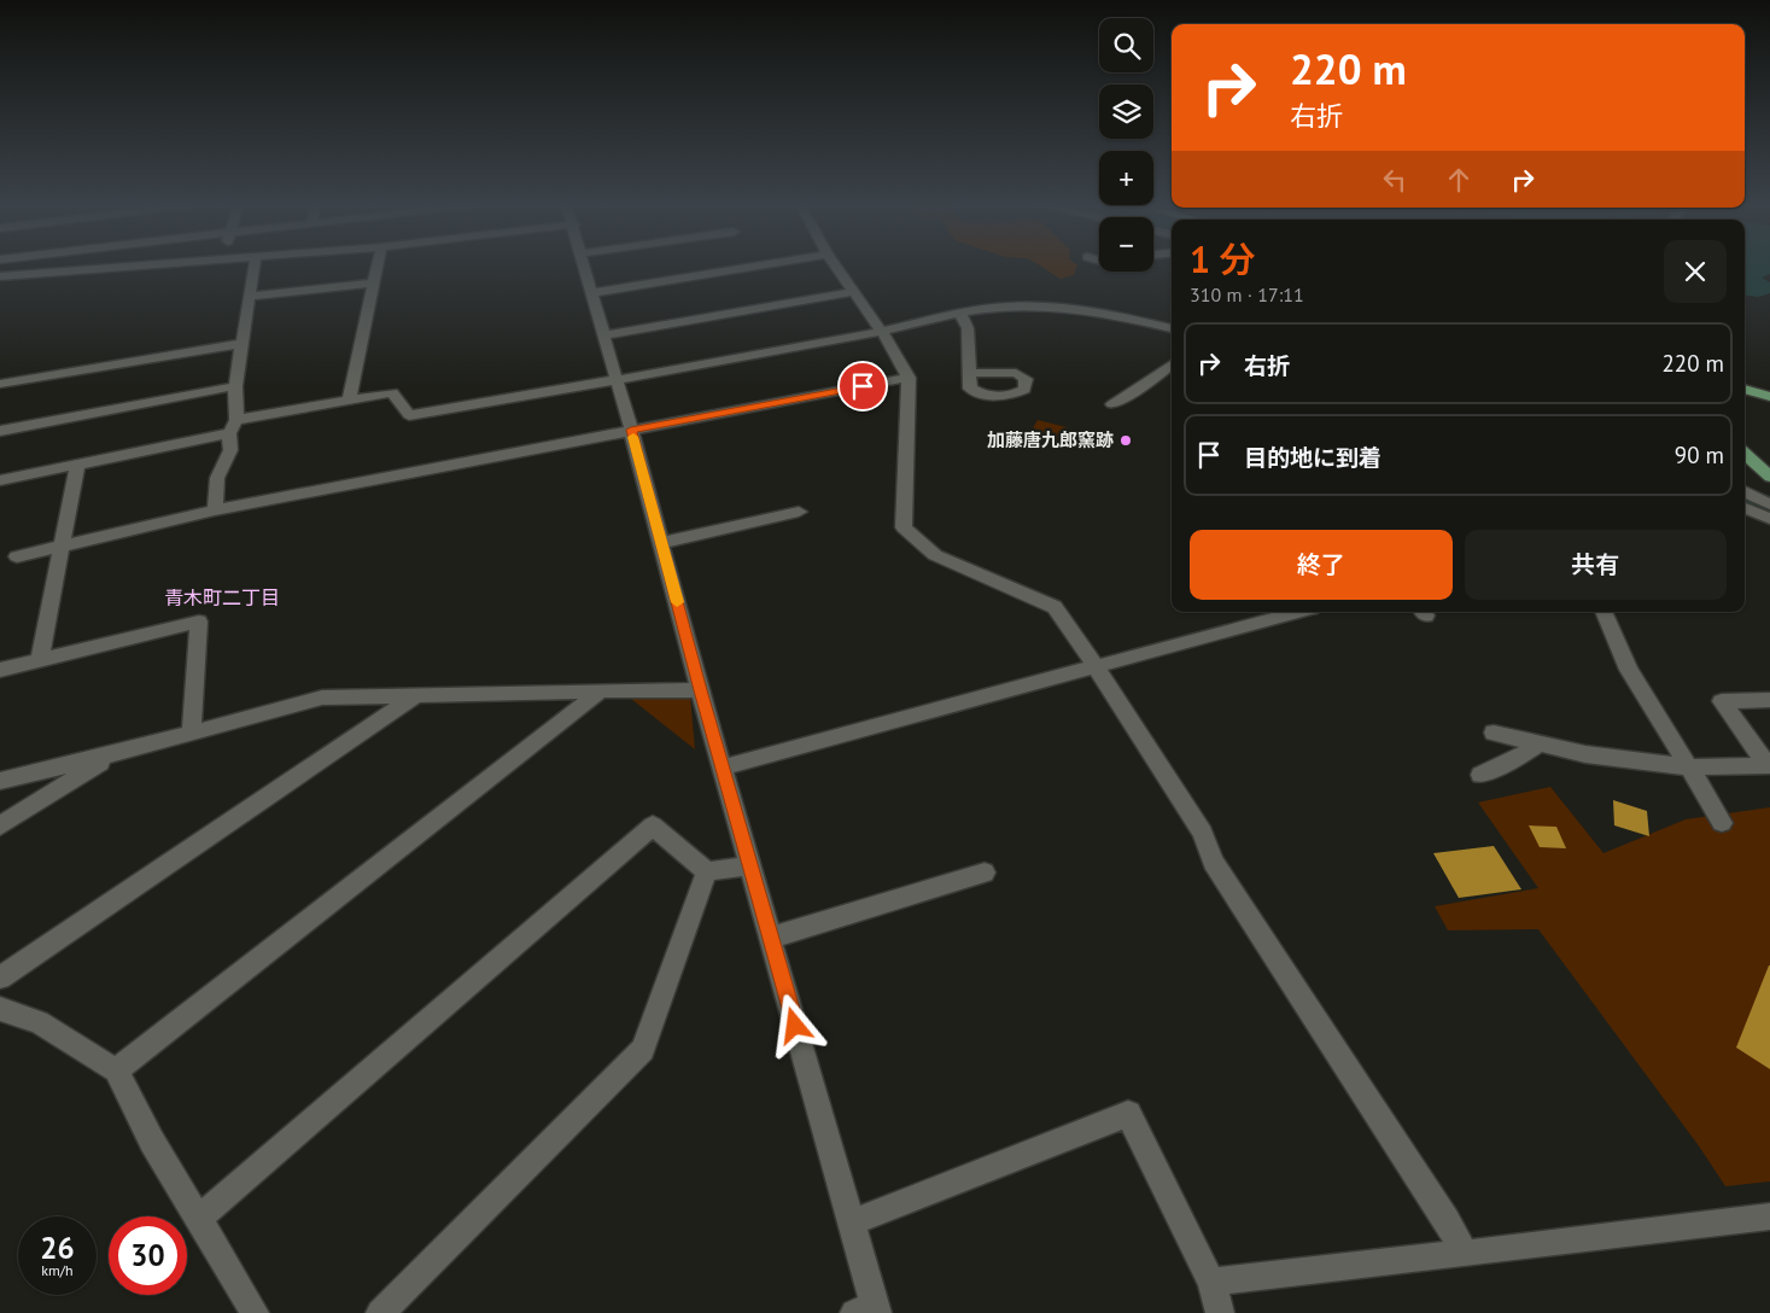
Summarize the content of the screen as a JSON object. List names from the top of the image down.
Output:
{
  "districts": ["青木町二丁目"],
  "places": ["加藤唐九郎窯跡"],
  "page": {
    "map_buttons": ["+", "−"],
    "turn": ["220 m", "右折"],
    "heading": ["1 分", "310 m · 17:11"],
    "list": [
      {
        "name": "右折",
        "value": "220 m"
      },
      {
        "name": "目的地に到着",
        "value": "90 m"
      }
    ],
    "buttons": ["終了", "共有"],
    "speed": "26 km/h",
    "limit": "30"
  }
}
